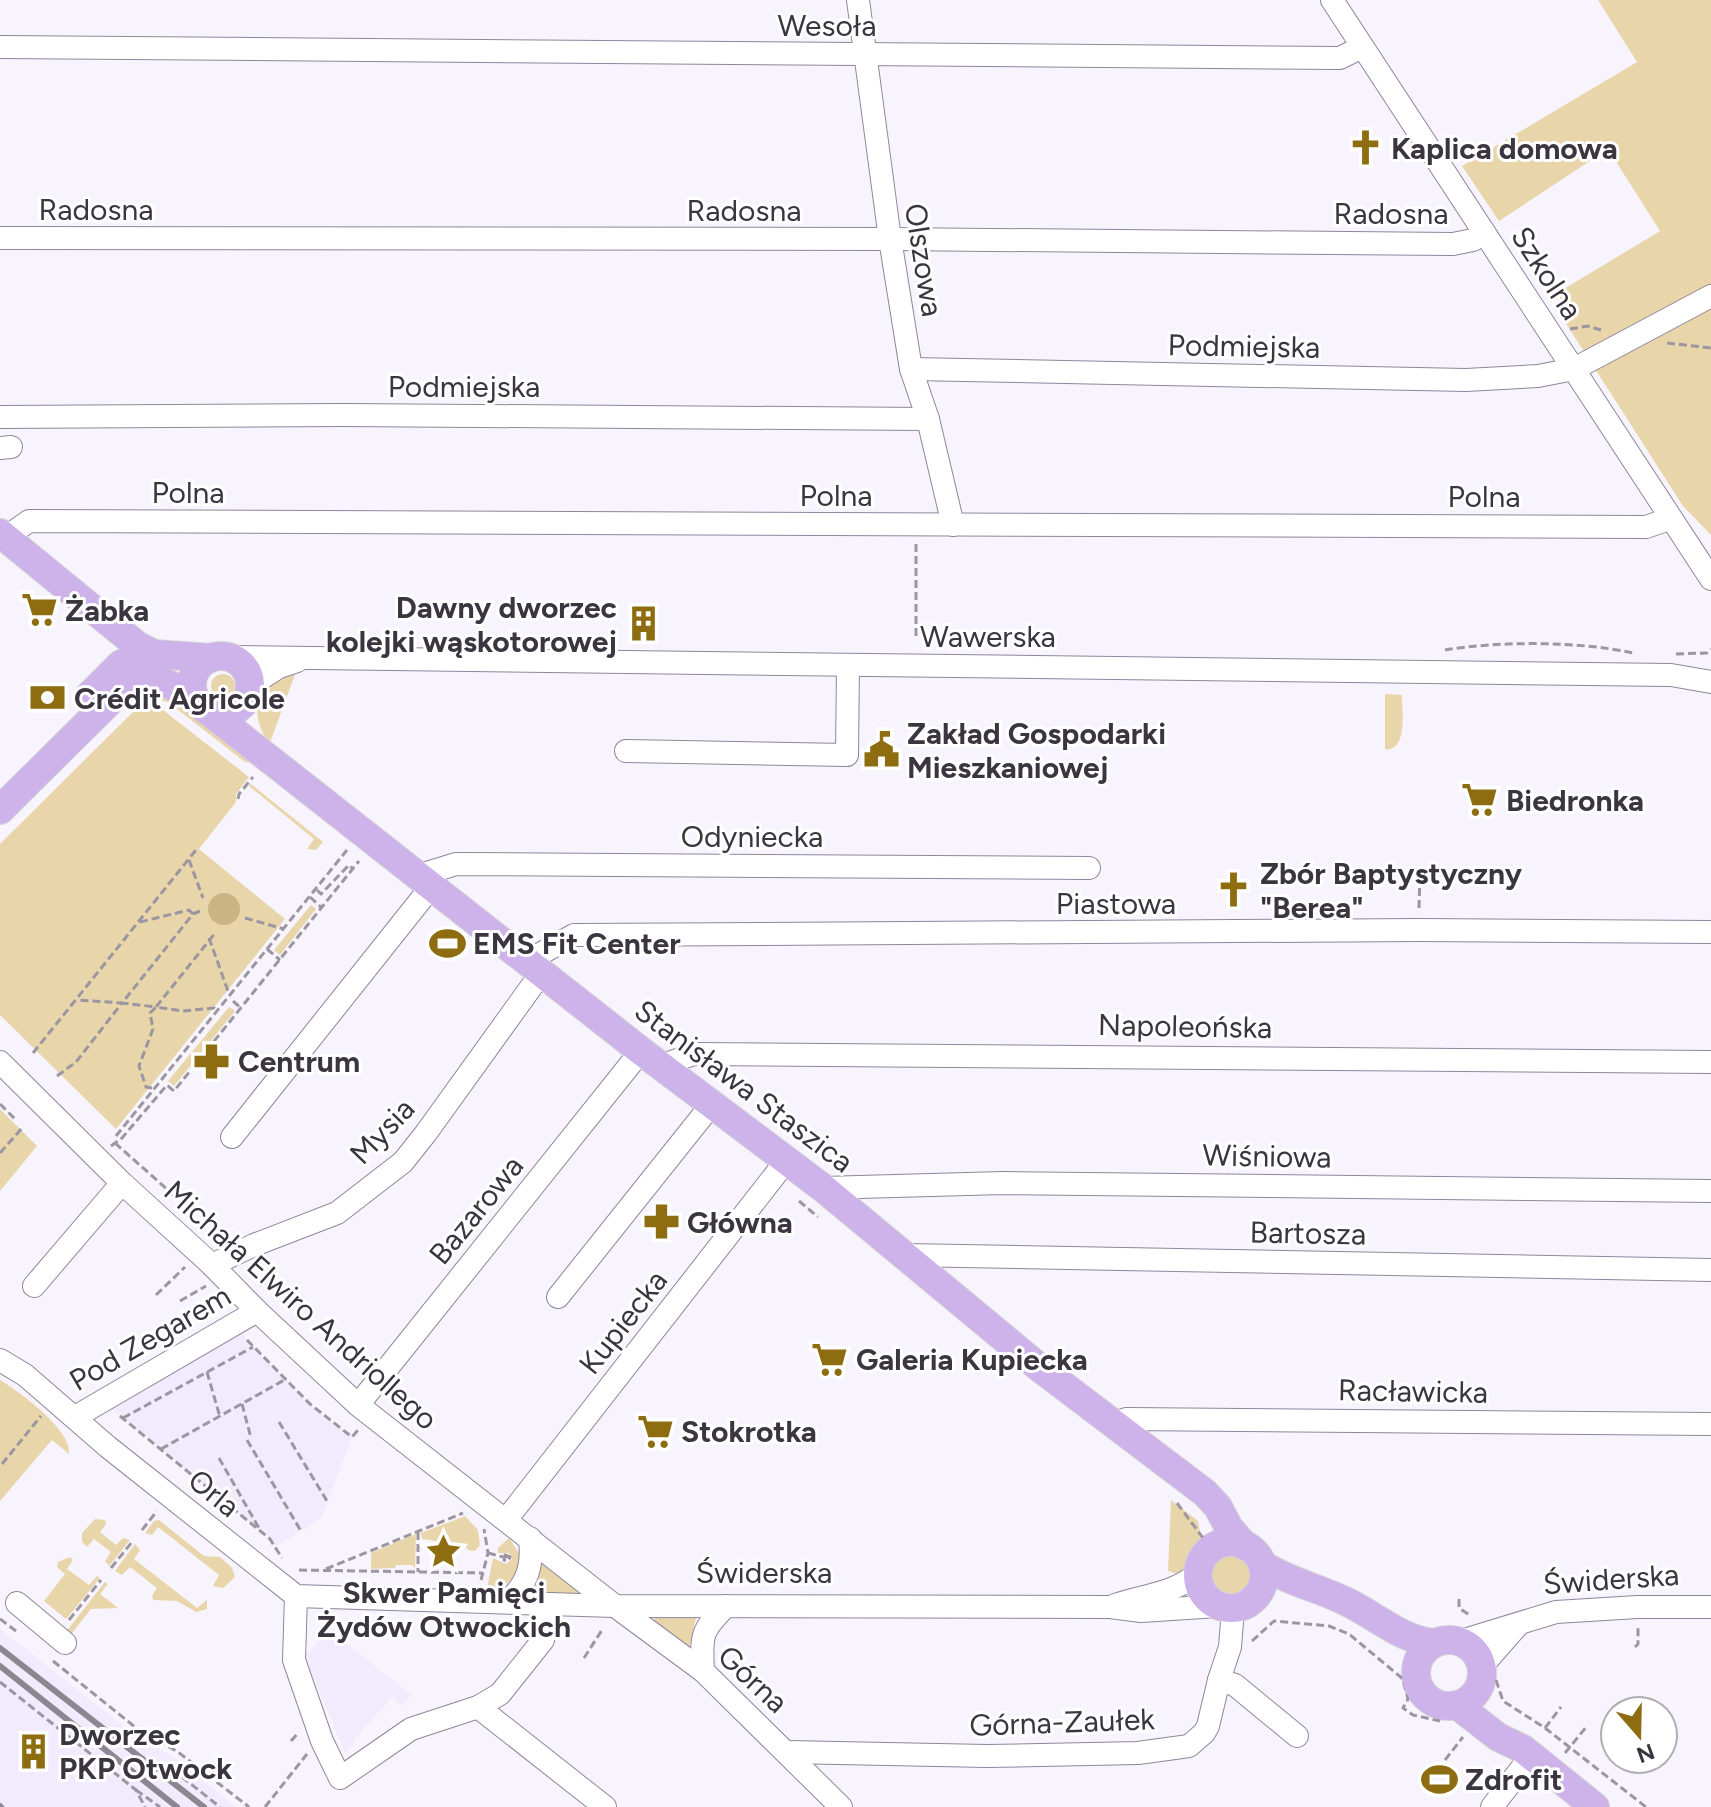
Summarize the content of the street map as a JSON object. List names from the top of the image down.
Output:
{
  "streets": {
    "main road": ["Stanisława Staszica", "Świderska"],
    "street": [
      "Wesoła",
      "Radosna",
      "Olszowa",
      "Szkolna",
      "Podmiejska",
      "Polna",
      "Wawerska",
      "Odyniecka",
      "Piastowa",
      "Napoleońska",
      "Mysia",
      "Wiśniowa",
      "Bazarowa",
      "Bartosza",
      "Michała Elwiro Andriollego",
      "Kupiecka",
      "Pod Zegarem",
      "Racławicka",
      "Orla",
      "Górna",
      "Górna-Zaułek"
    ]
  },
  "crossings": [
    ["Wesoła", "Olszowa"],
    ["Wesoła", "Szkolna"],
    ["Radosna", "Olszowa"],
    ["Radosna", "Szkolna"],
    ["Olszowa", "Podmiejska"],
    ["Olszowa", "Polna"],
    ["Szkolna", "Podmiejska"],
    ["Szkolna", "Polna"],
    ["Wawerska", "Stanisława Staszica"],
    ["Odyniecka", "Stanisława Staszica"],
    ["Piastowa", "Stanisława Staszica"],
    ["Piastowa", "Mysia"],
    ["Napoleońska", "Stanisława Staszica"],
    ["Napoleońska", "Bazarowa"],
    ["Stanisława Staszica", "Mysia"],
    ["Stanisława Staszica", "Wiśniowa"],
    ["Stanisława Staszica", "Bazarowa"],
    ["Stanisława Staszica", "Bartosza"],
    ["Stanisława Staszica", "Kupiecka"],
    ["Stanisława Staszica", "Racławicka"],
    ["Stanisława Staszica", "Świderska"],
    ["Stanisława Staszica", "Górna-Zaułek"],
    ["Mysia", "Michała Elwiro Andriollego"],
    ["Bazarowa", "Michała Elwiro Andriollego"],
    ["Michała Elwiro Andriollego", "Kupiecka"],
    ["Michała Elwiro Andriollego", "Pod Zegarem"],
    ["Michała Elwiro Andriollego", "Świderska"],
    ["Michała Elwiro Andriollego", "Górna"],
    ["Pod Zegarem", "Orla"],
    ["Orla", "Świderska"],
    ["Świderska", "Górna"],
    ["Świderska", "Górna-Zaułek"],
    ["Górna", "Górna-Zaułek"]
  ],
  "places": {
    "church": ["Kaplica domowa", "Zbór Baptystyczny \"Berea\""],
    "supermarket": [
      "Żabka",
      "Biedronka",
      "Galeria Kupiecka",
      "Stokrotka"
    ],
    "building": ["Dawny dworzec kolejki wąskotorowej", "Dworzec PKP Otwock"],
    "bank": ["Crédit Agricole"],
    "public building": ["Zakład Gospodarki Mieszkaniowej"],
    "sports": ["EMS Fit Center", "Zdrofit"],
    "pharmacy": ["Centrum", "Główna"],
    "place": ["Skwer Pamięci Żydów Otwockich"]
  },
  "north": "bottom"
}
